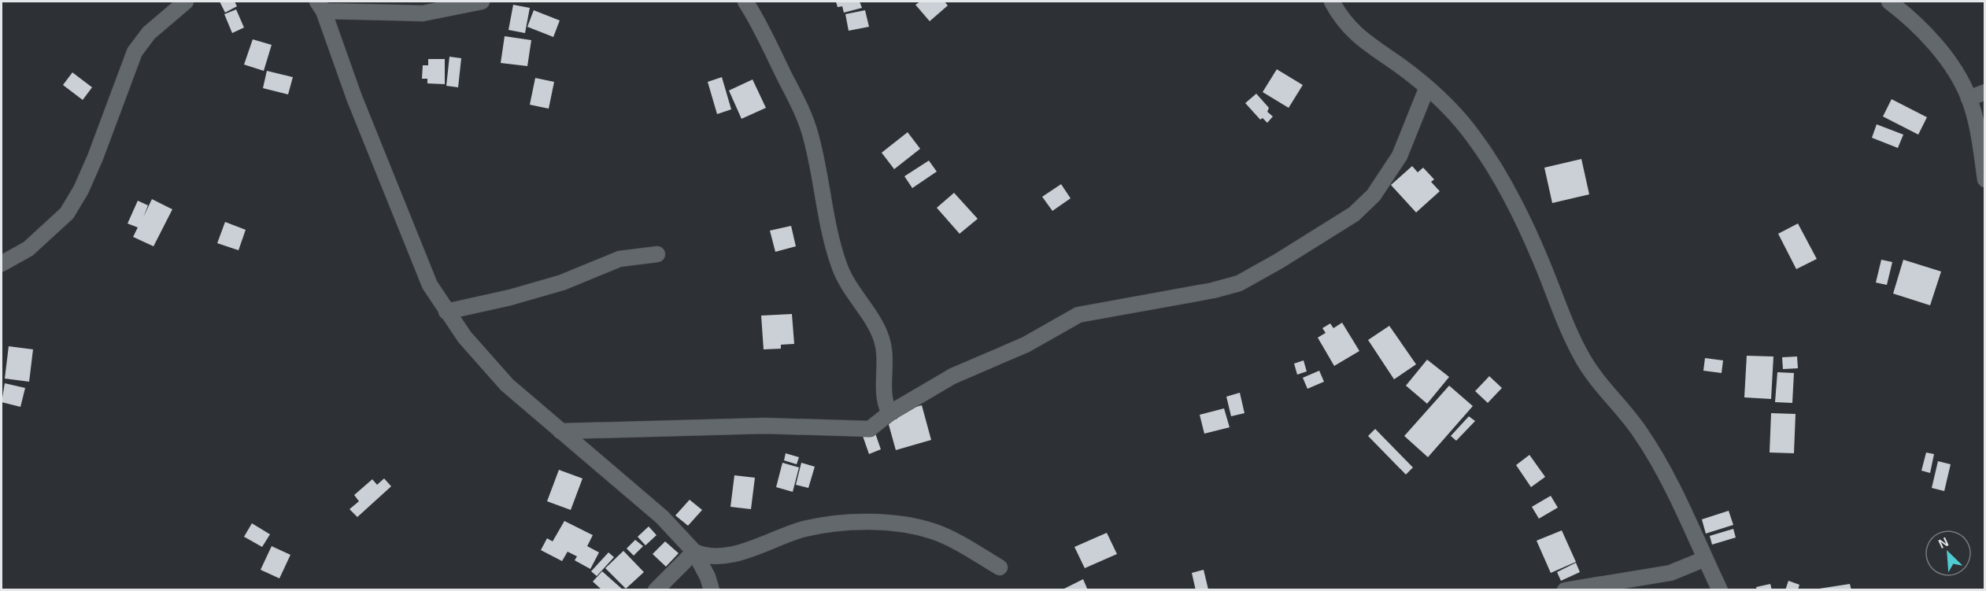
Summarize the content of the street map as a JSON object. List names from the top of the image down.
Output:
{
  "north": "top left"
}
